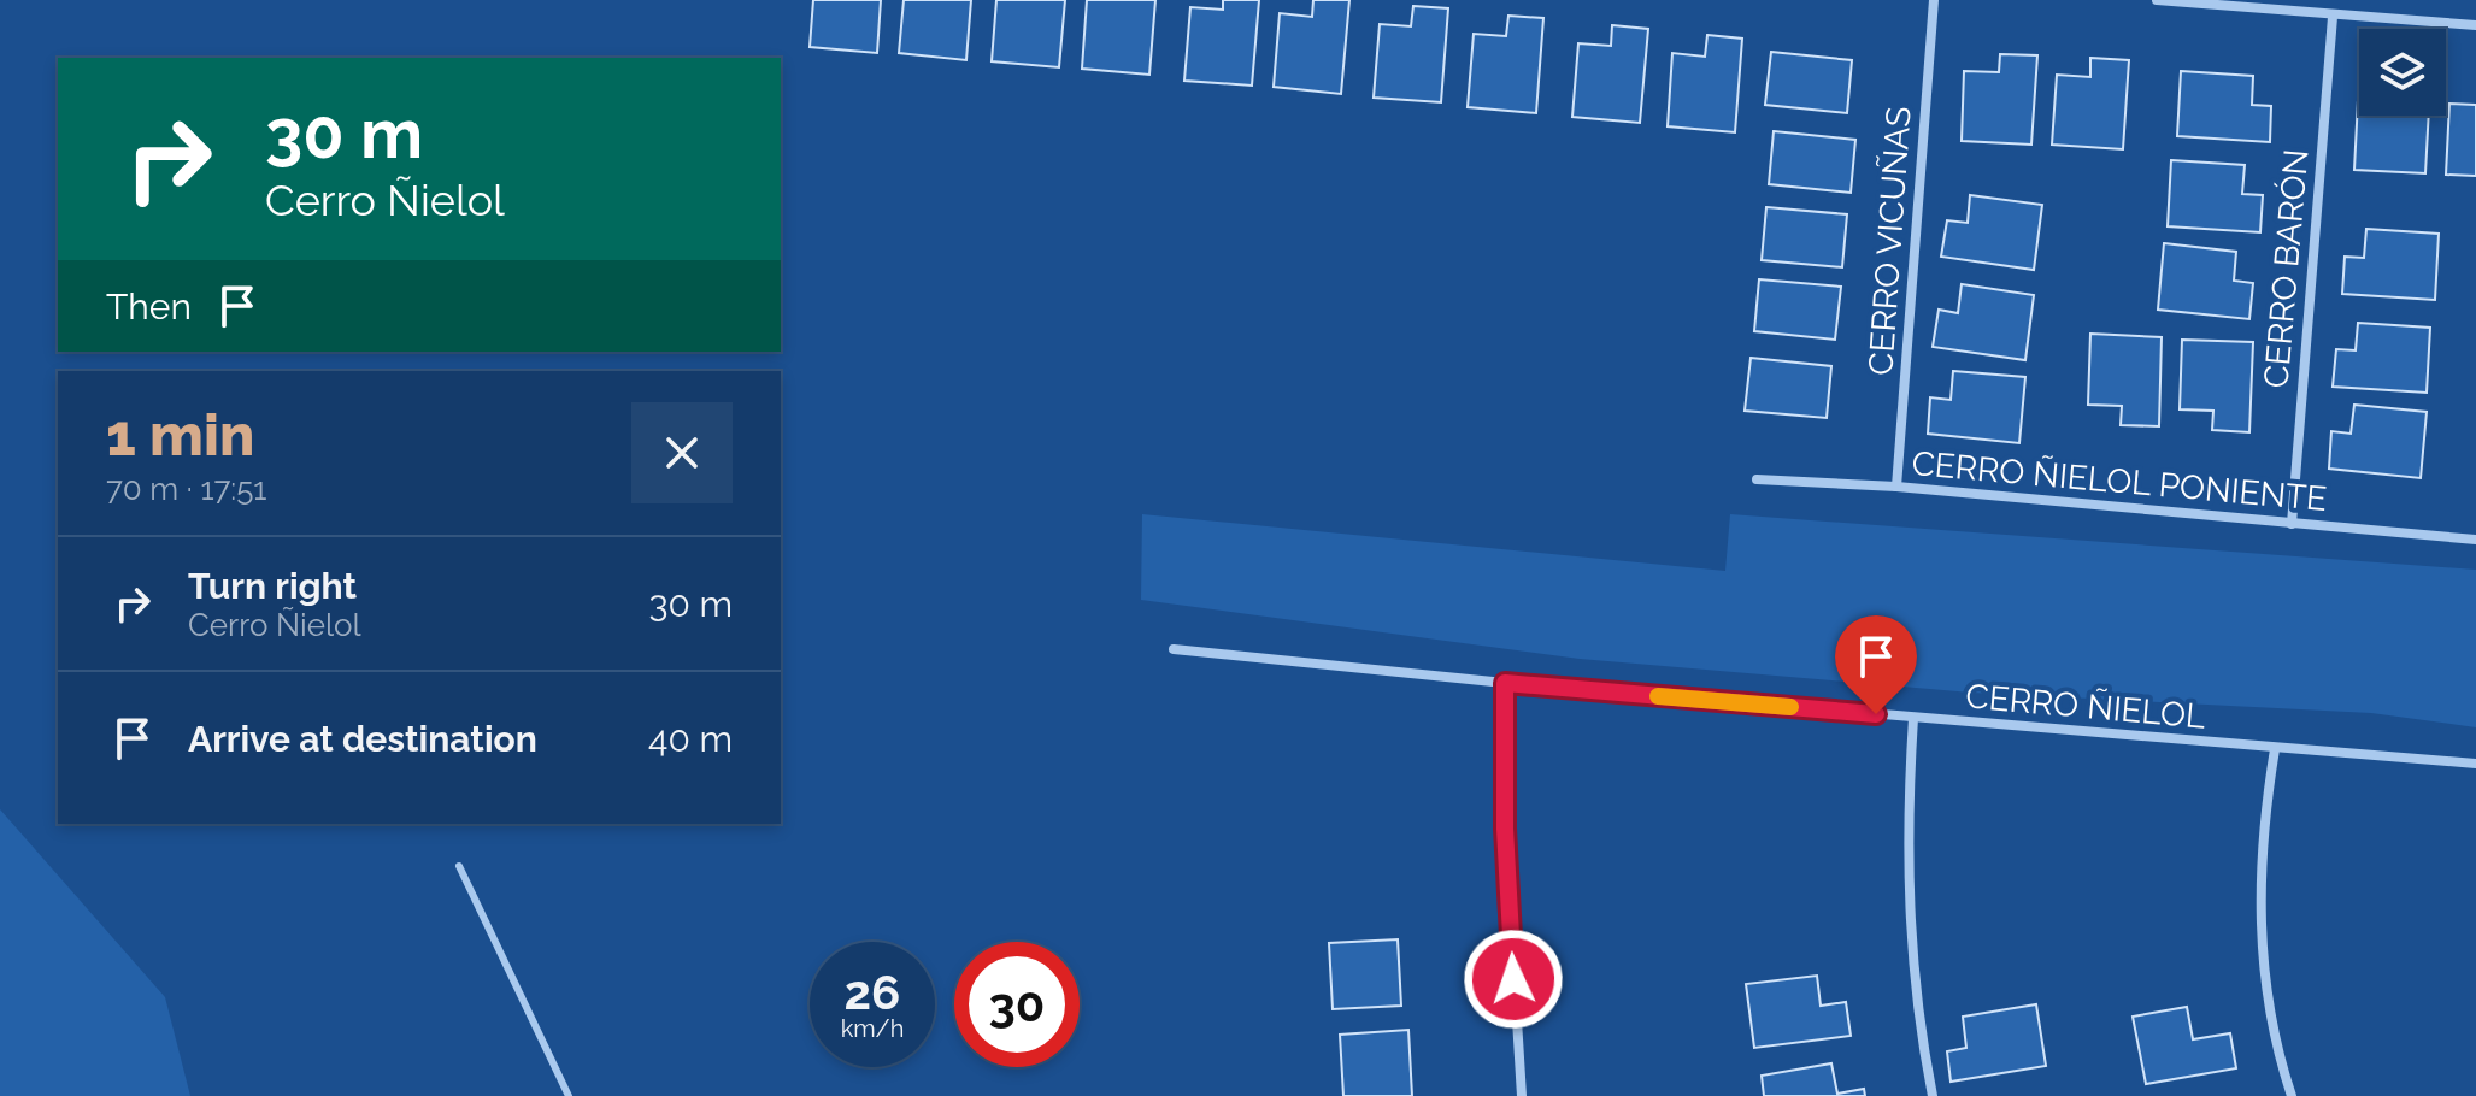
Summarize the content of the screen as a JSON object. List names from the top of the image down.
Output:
{
  "streets": {
    "street": [
      "CERRO VICUÑAS",
      "CERRO BARÓN",
      "CERRO ÑIELOL PONIENTE",
      "CERRO ÑIELOL"
    ]
  },
  "crossings": [
    ["CERRO VICUÑAS", "CERRO ÑIELOL PONIENTE"],
    ["CERRO BARÓN", "CERRO ÑIELOL PONIENTE"]
  ],
  "page": {
    "turn": ["30 m", "Cerro Ñielol"],
    "then": "Then",
    "heading": ["1 min", "70 m · 17:51"],
    "list": [
      {
        "name": "Turn right",
        "note": "Cerro Ñielol",
        "value": "30 m"
      },
      {
        "name": "Arrive at destination",
        "value": "40 m"
      }
    ],
    "speed": "26 km/h",
    "limit": "30"
  }
}
